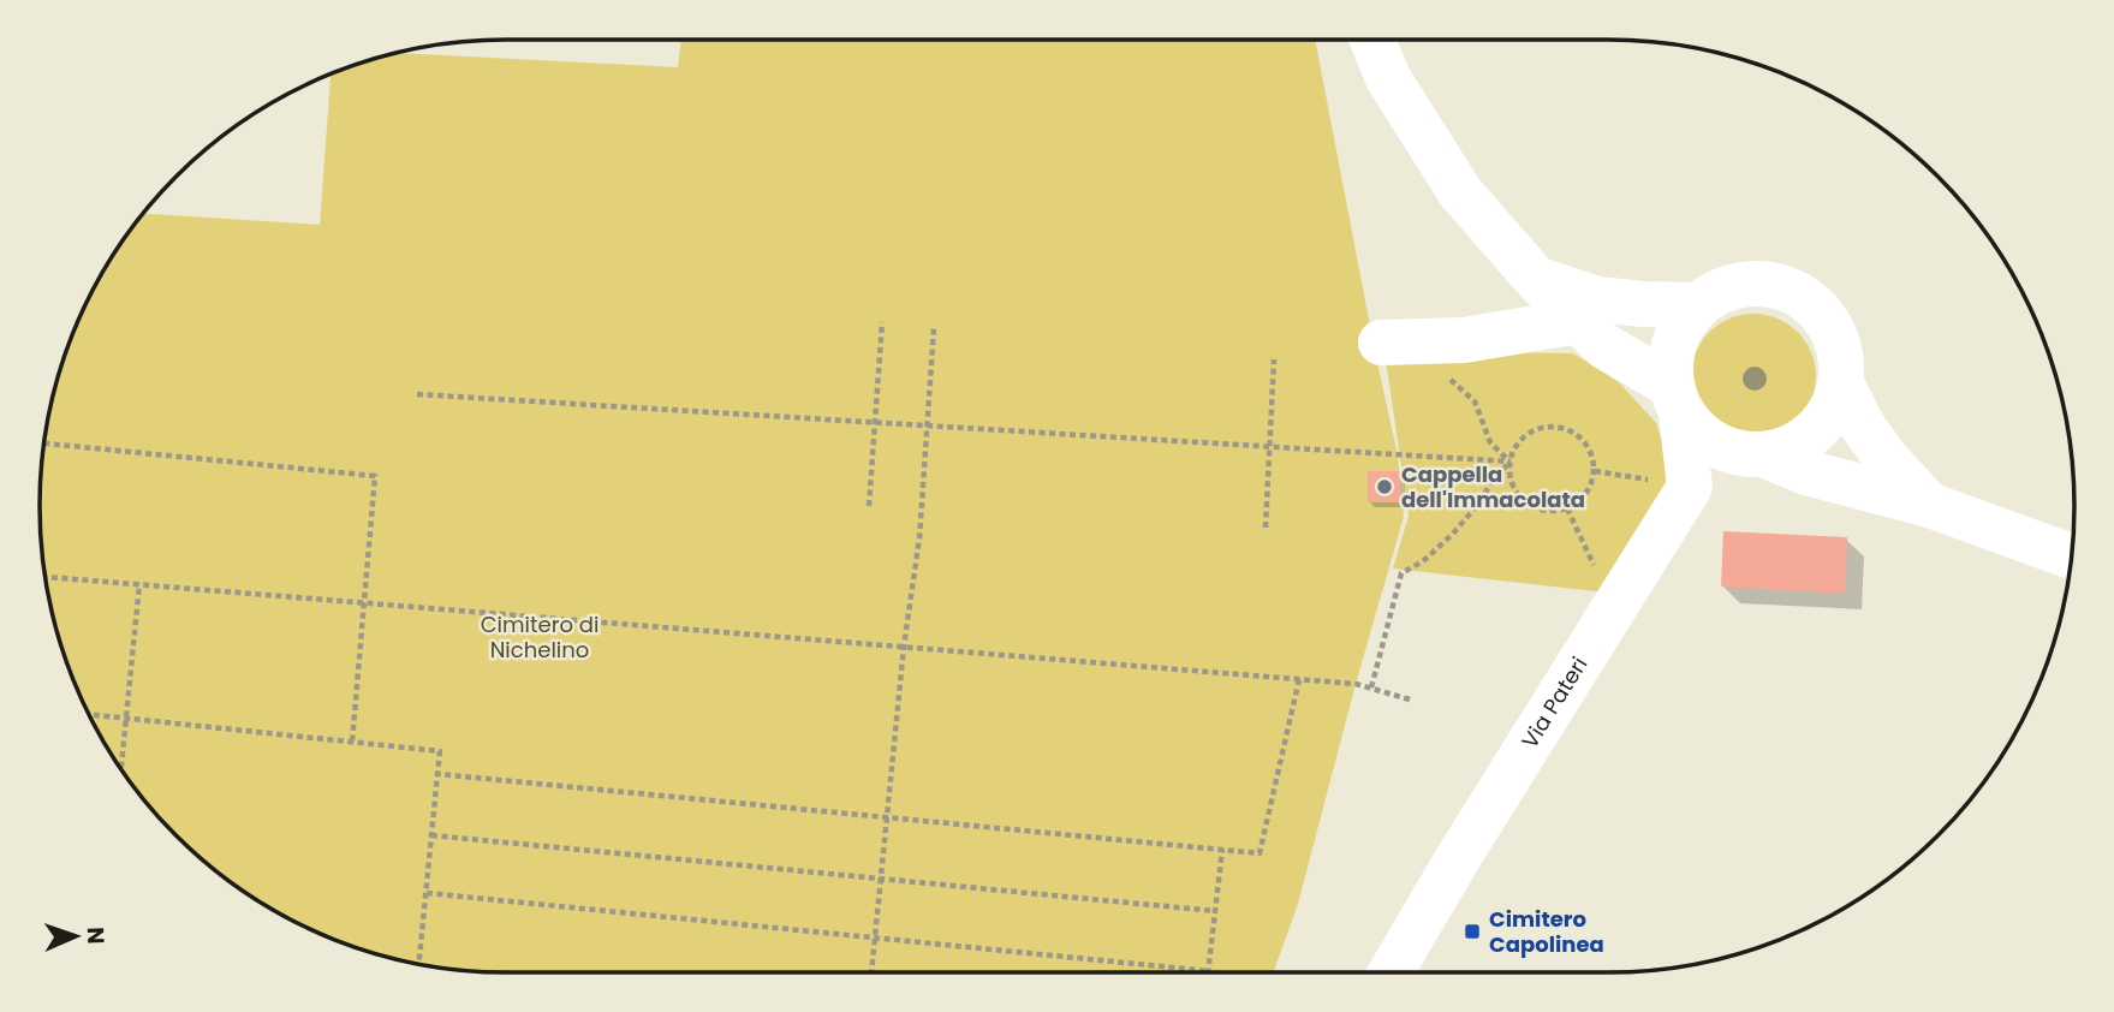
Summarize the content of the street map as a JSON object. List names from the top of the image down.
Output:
{
  "streets": {
    "street": ["Via Pateri"]
  },
  "parks": ["Cimitero di Nichelino"],
  "places": {
    "other": ["Cappella dell'Immacolata"],
    "transit": ["Cimitero Capolinea"]
  },
  "north": "right"
}
